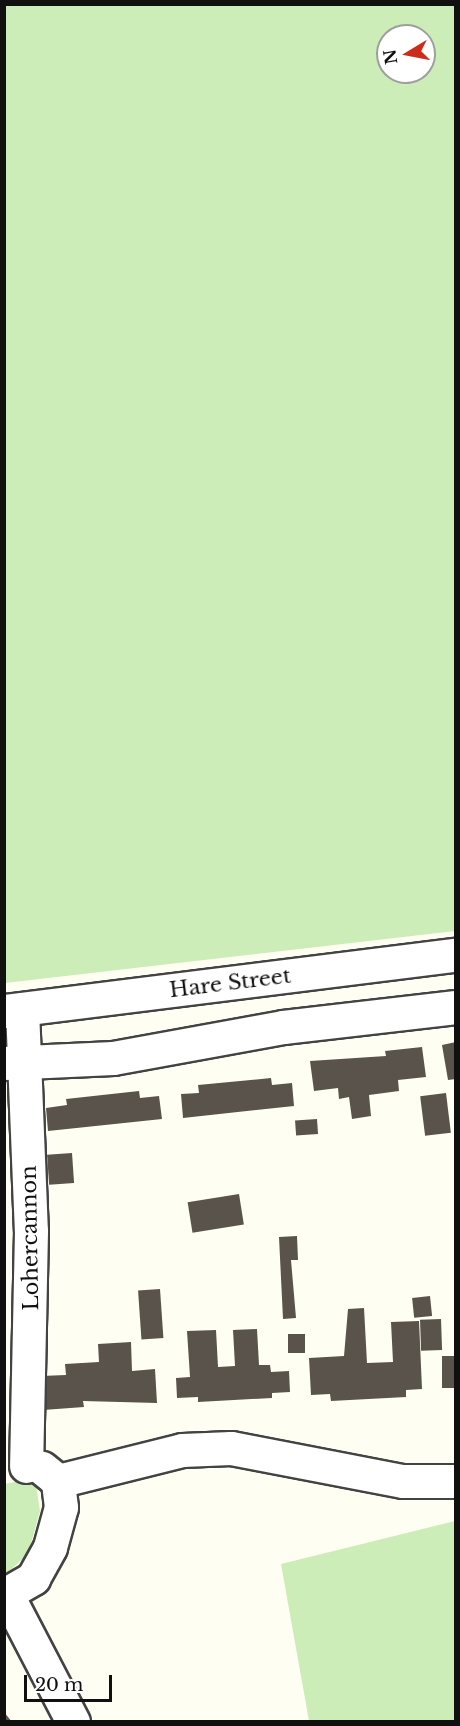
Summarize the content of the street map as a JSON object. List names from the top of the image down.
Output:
{
  "streets": {
    "street": ["Hare Street", "Lohercannon"]
  },
  "crossings": [
    ["Hare Street", "Lohercannon"]
  ],
  "scale_bar": "20 m",
  "north": "left"
}
